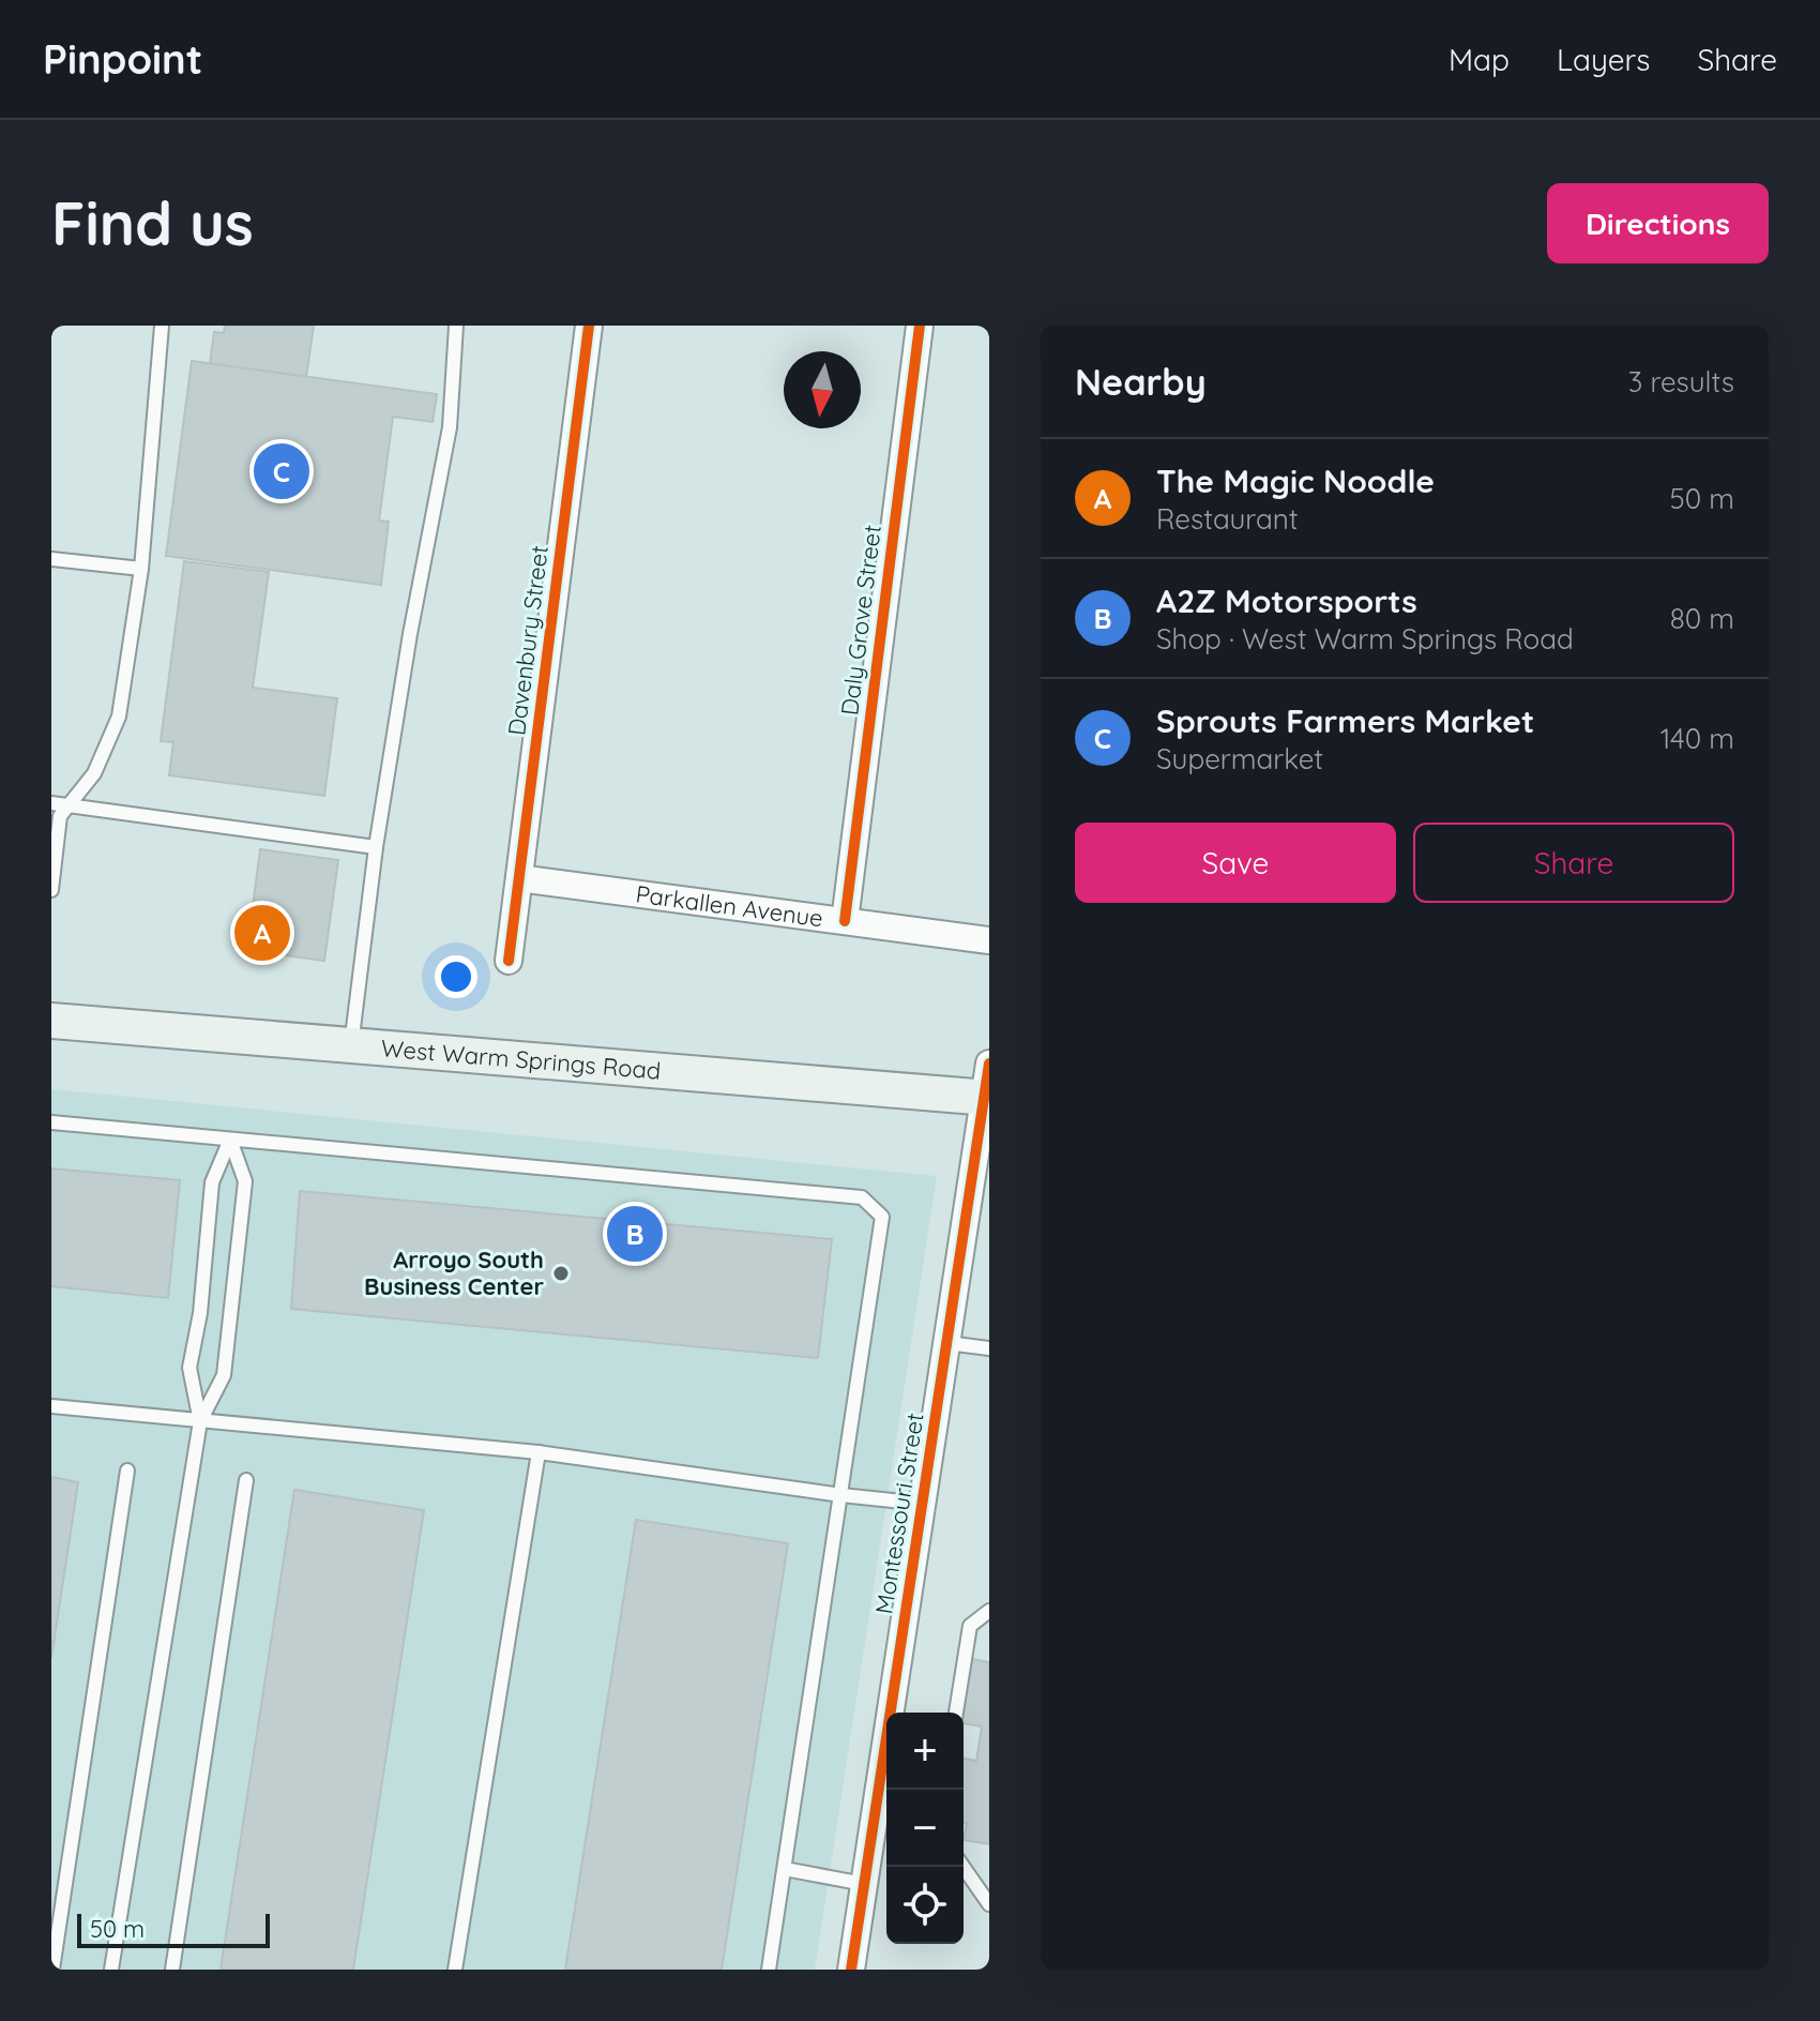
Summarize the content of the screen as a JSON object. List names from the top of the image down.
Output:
{
  "streets": {
    "main road": ["West Warm Springs Road"],
    "street": [
      "Daly Grove Street",
      "Davenbury Street",
      "Parkallen Avenue",
      "Montessouri Street"
    ]
  },
  "crossings": [
    ["Daly Grove Street", "Parkallen Avenue"],
    ["Davenbury Street", "Parkallen Avenue"],
    ["West Warm Springs Road", "Montessouri Street"]
  ],
  "places": ["Arroyo South Business Center"],
  "scale_bar": "50 m",
  "north": "bottom",
  "page": {
    "header": "Pinpoint",
    "nav": ["Map", "Layers", "Share"],
    "buttons": [
      "Directions",
      ["Save", "Share"]
    ],
    "title": "Find us",
    "heading": ["Nearby", "3 results"],
    "list": [
      {
        "mark": "A",
        "name": "The Magic Noodle",
        "note": "Restaurant",
        "value": "50 m"
      },
      {
        "mark": "B",
        "name": "A2Z Motorsports",
        "note": "Shop · West Warm Springs Road",
        "value": "80 m"
      },
      {
        "mark": "C",
        "name": "Sprouts Farmers Market",
        "note": "Supermarket",
        "value": "140 m"
      }
    ],
    "pins": ["C", "A", "B"],
    "map_buttons": ["+", "−"],
    "scale": "50 m"
  }
}
